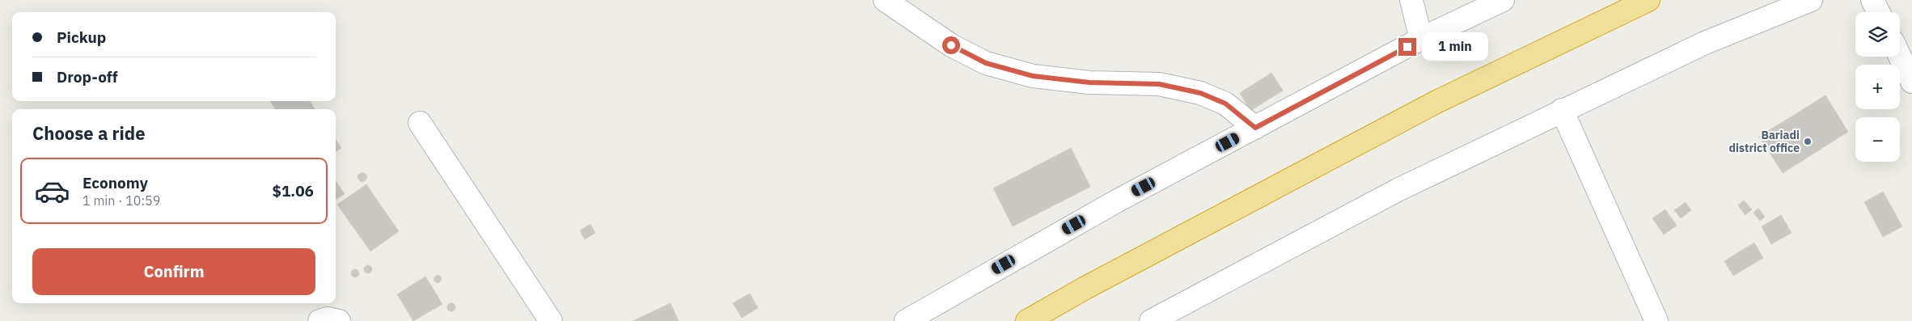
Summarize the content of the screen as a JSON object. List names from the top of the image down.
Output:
{
  "places": ["Bariadi district office"],
  "page": {
    "map_buttons": ["+", "−"],
    "banner": ["Pickup", "Drop-off"],
    "bubble": "1 min",
    "heading": "Choose a ride",
    "list": [
      {
        "name": "Economy",
        "note": "1 min · 10:59",
        "value": "$1.06"
      }
    ],
    "buttons": "Confirm"
  }
}
